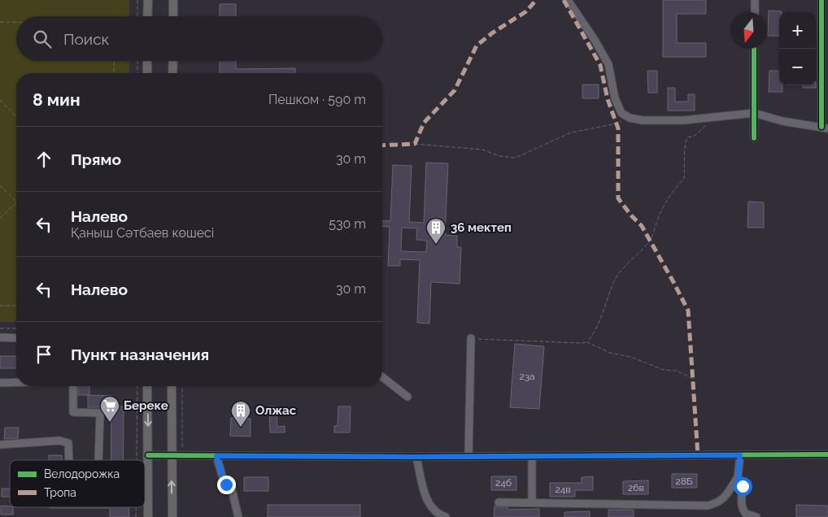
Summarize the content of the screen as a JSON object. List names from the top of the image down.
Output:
{
  "places": {
    "building": ["36 мектеп", "Олжас"],
    "supermarket": ["Береке"]
  },
  "house_numbers": [
    "23а",
    "28Б",
    "24б",
    "26в",
    "24в"
  ],
  "legend": ["Велодорожка", "Тропа"],
  "north": "bottom",
  "page": {
    "map_buttons": ["+", "−"],
    "search": "Поиск",
    "heading": ["8 мин", "Пешком · 590 m"],
    "list": [
      ["Прямо", "30 m"],
      ["Налево", "Қаныш Сәтбаев көшесі", "530 m"],
      ["Налево", "30 m"],
      "Пункт назначения"
    ]
  }
}
